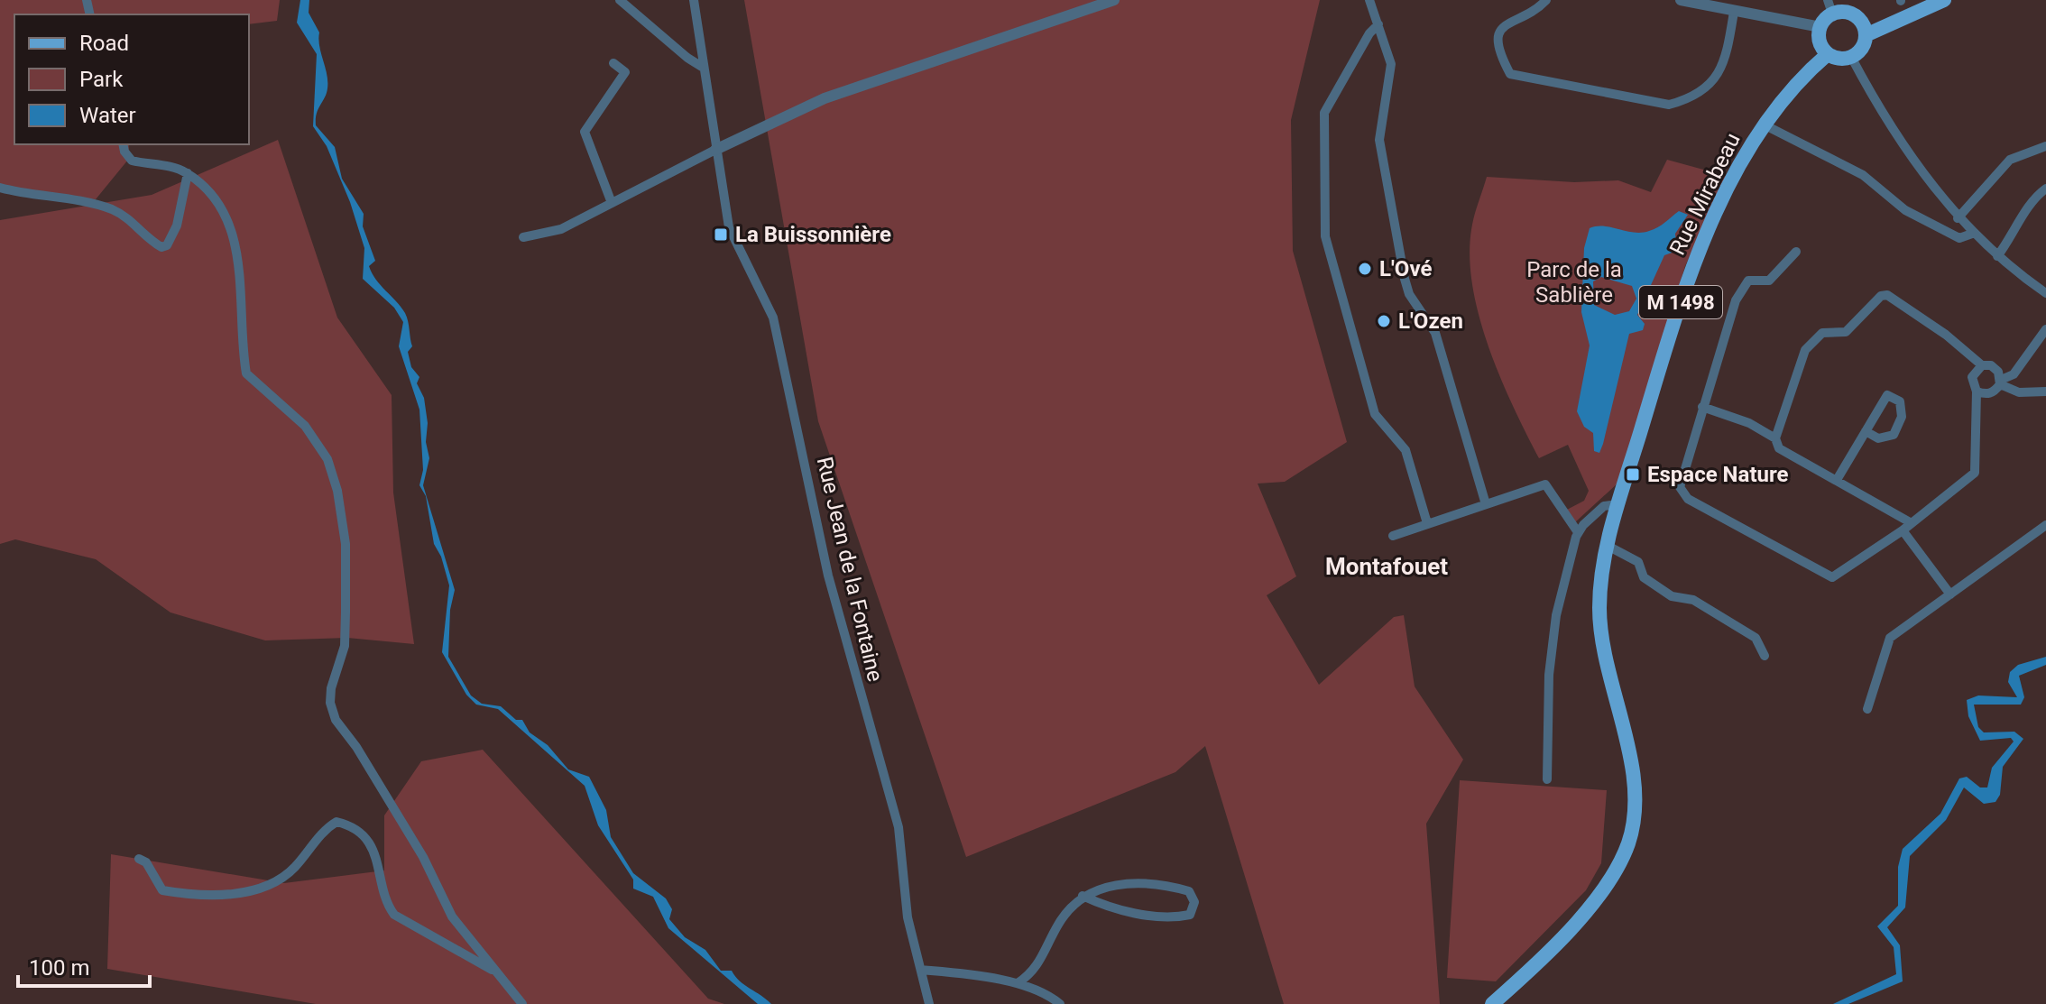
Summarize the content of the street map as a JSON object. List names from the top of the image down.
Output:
{
  "streets": {
    "main road": ["Rue Mirabeau", "M 1498"],
    "street": ["Rue Jean de la Fontaine"]
  },
  "districts": ["Montafouet"],
  "parks": ["Parc de la Sablière"],
  "places": {
    "transit": ["La Buissonnière", "Espace Nature"],
    "other": ["L'Ové", "L'Ozen"]
  },
  "legend": ["Road", "Park", "Water"],
  "scale_bar": "100 m"
}
